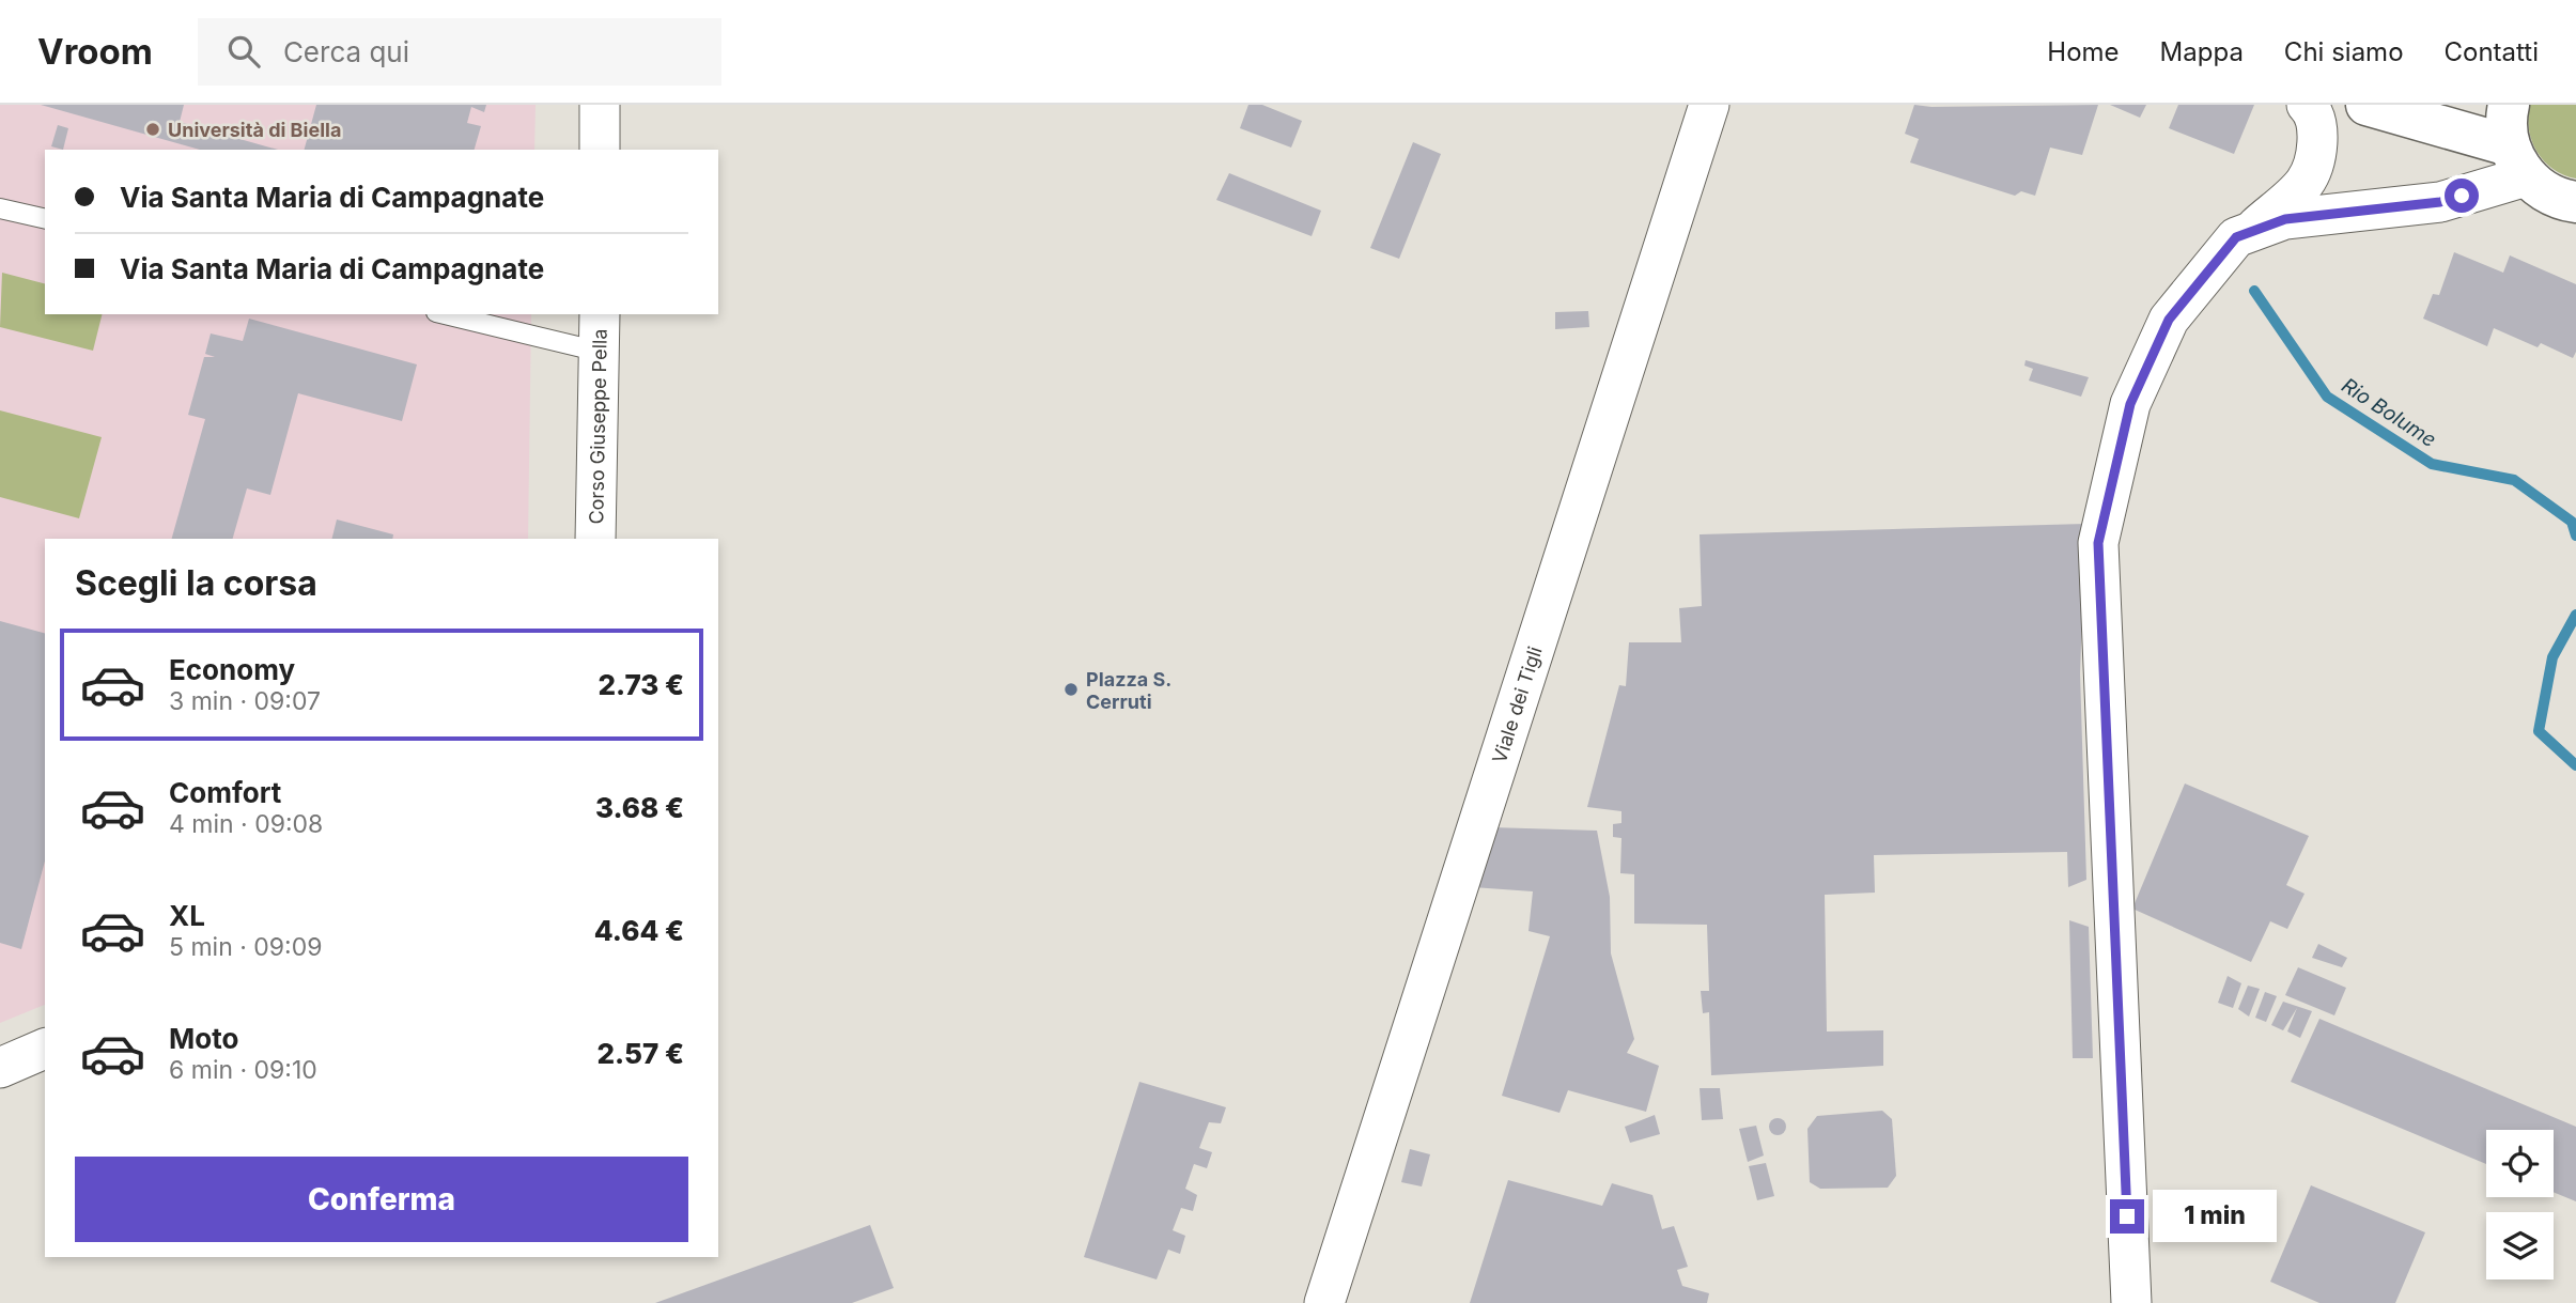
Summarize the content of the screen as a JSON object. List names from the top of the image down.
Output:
{
  "streets": {
    "street": ["Corso Giuseppe Pella", "Viale dei Tigli"]
  },
  "water": ["Rio Bolume"],
  "places": ["Università di Biella", "PIazza S. Cerruti"],
  "page": {
    "header": "Vroom",
    "search": "Cerca qui",
    "nav": [
      "Home",
      "Mappa",
      "Chi siamo",
      "Contatti"
    ],
    "banner": ["Via Santa Maria di Campagnate", "Via Santa Maria di Campagnate"],
    "heading": "Scegli la corsa",
    "list": [
      {
        "name": "Economy",
        "note": "3 min · 09:07",
        "value": "2.73 €"
      },
      {
        "name": "Comfort",
        "note": "4 min · 09:08",
        "value": "3.68 €"
      },
      {
        "name": "XL",
        "note": "5 min · 09:09",
        "value": "4.64 €"
      },
      {
        "name": "Moto",
        "note": "6 min · 09:10",
        "value": "2.57 €"
      }
    ],
    "buttons": "Conferma",
    "bubble": "1 min"
  }
}
